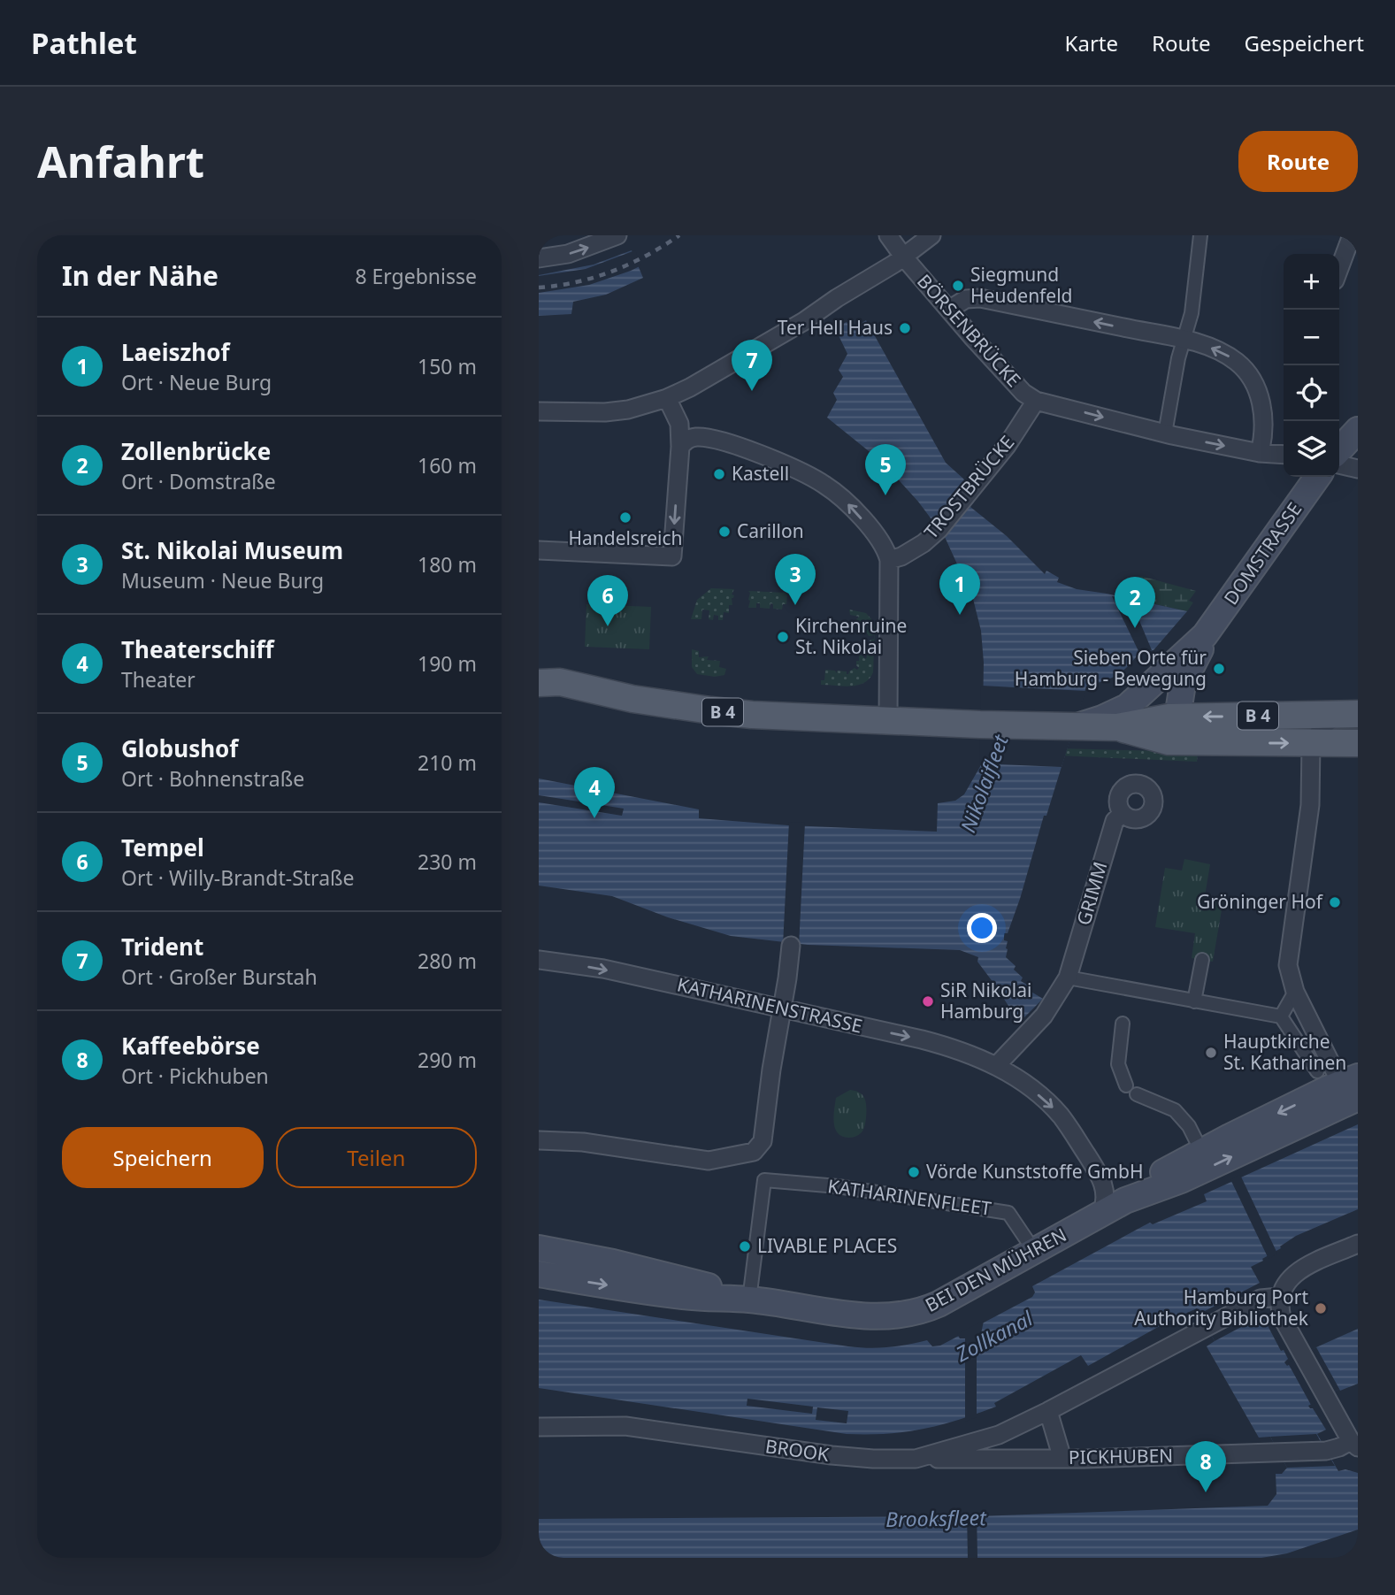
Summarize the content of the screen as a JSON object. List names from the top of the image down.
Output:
{
  "streets": {
    "main road": ["DOMSTRASSE", "B 4", "BEI DEN MÜHREN"],
    "street": [
      "BÖRSENBRÜCKE",
      "TROSTBRÜCKE",
      "GRIMM",
      "KATHARINENSTRASSE",
      "KATHARINENFLEET",
      "BROOK",
      "PICKHUBEN"
    ]
  },
  "crossings": [
    ["BÖRSENBRÜCKE", "TROSTBRÜCKE"],
    ["DOMSTRASSE", "B 4"],
    ["GRIMM", "KATHARINENSTRASSE"],
    ["KATHARINENSTRASSE", "BEI DEN MÜHREN"],
    ["KATHARINENFLEET", "BEI DEN MÜHREN"],
    ["BROOK", "PICKHUBEN"]
  ],
  "one_way": ["KATHARINENSTRASSE"],
  "water": ["Nikolaifleet", "Zollkanal", "Brooksfleet"],
  "places": [
    "Siegmund Heudenfeld",
    "Ter Hell Haus",
    "Kastell",
    "Handelsreich",
    "Carillon",
    "Kirchenruine St. Nikolai",
    "Sieben Orte für Hamburg - Bewegung",
    "Gröninger Hof",
    "SiR Nikolai Hamburg",
    "Hauptkirche St. Katharinen",
    "Vörde Kunststoffe GmbH",
    "LIVABLE PLACES",
    "Hamburg Port Authority Bibliothek"
  ],
  "page": {
    "header": "Pathlet",
    "nav": ["Karte", "Route", "Gespeichert"],
    "buttons": [
      "Route",
      ["Speichern", "Teilen"]
    ],
    "title": "Anfahrt",
    "heading": ["In der Nähe", "8 Ergebnisse"],
    "map_buttons": ["+", "−"],
    "list": [
      {
        "mark": "1",
        "name": "Laeiszhof",
        "note": "Ort · Neue Burg",
        "value": "150 m"
      },
      {
        "mark": "2",
        "name": "Zollenbrücke",
        "note": "Ort · Domstraße",
        "value": "160 m"
      },
      {
        "mark": "3",
        "name": "St. Nikolai Museum",
        "note": "Museum · Neue Burg",
        "value": "180 m"
      },
      {
        "mark": "4",
        "name": "Theaterschiff",
        "note": "Theater",
        "value": "190 m"
      },
      {
        "mark": "5",
        "name": "Globushof",
        "note": "Ort · Bohnenstraße",
        "value": "210 m"
      },
      {
        "mark": "6",
        "name": "Tempel",
        "note": "Ort · Willy-Brandt-Straße",
        "value": "230 m"
      },
      {
        "mark": "7",
        "name": "Trident",
        "note": "Ort · Großer Burstah",
        "value": "280 m"
      },
      {
        "mark": "8",
        "name": "Kaffeebörse",
        "note": "Ort · Pickhuben",
        "value": "290 m"
      }
    ],
    "pins": [
      "7",
      "5",
      "3",
      "1",
      "6",
      "2",
      "4",
      "8"
    ]
  }
}
